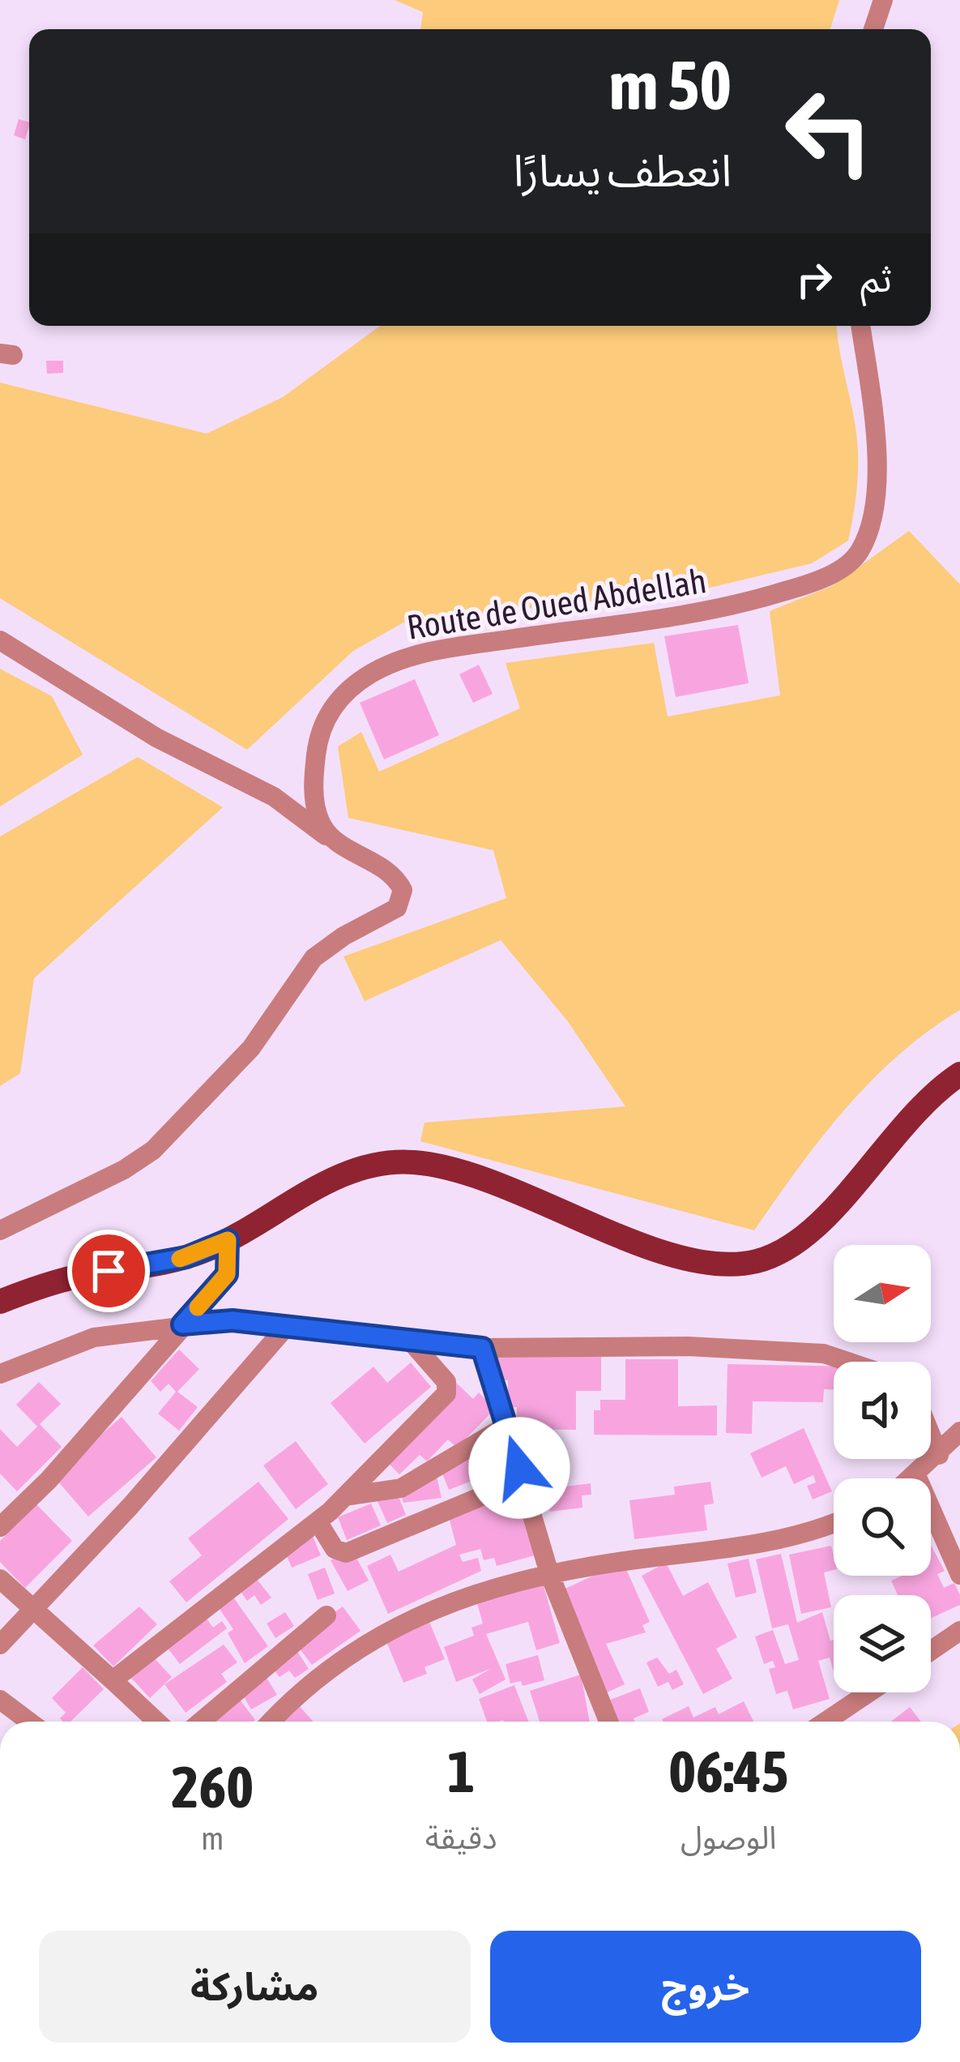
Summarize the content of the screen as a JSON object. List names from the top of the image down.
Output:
{
  "streets": {
    "street": ["Route de Oued Abdellah"]
  },
  "north": "right",
  "page": {
    "turn": ["50 m", "انعطف يسارًا"],
    "then": "ثم",
    "eta": [
      "06:45",
      "الوصول",
      "1",
      "دقيقة",
      "260",
      "m"
    ],
    "buttons": ["خروج", "مشاركة"]
  }
}
